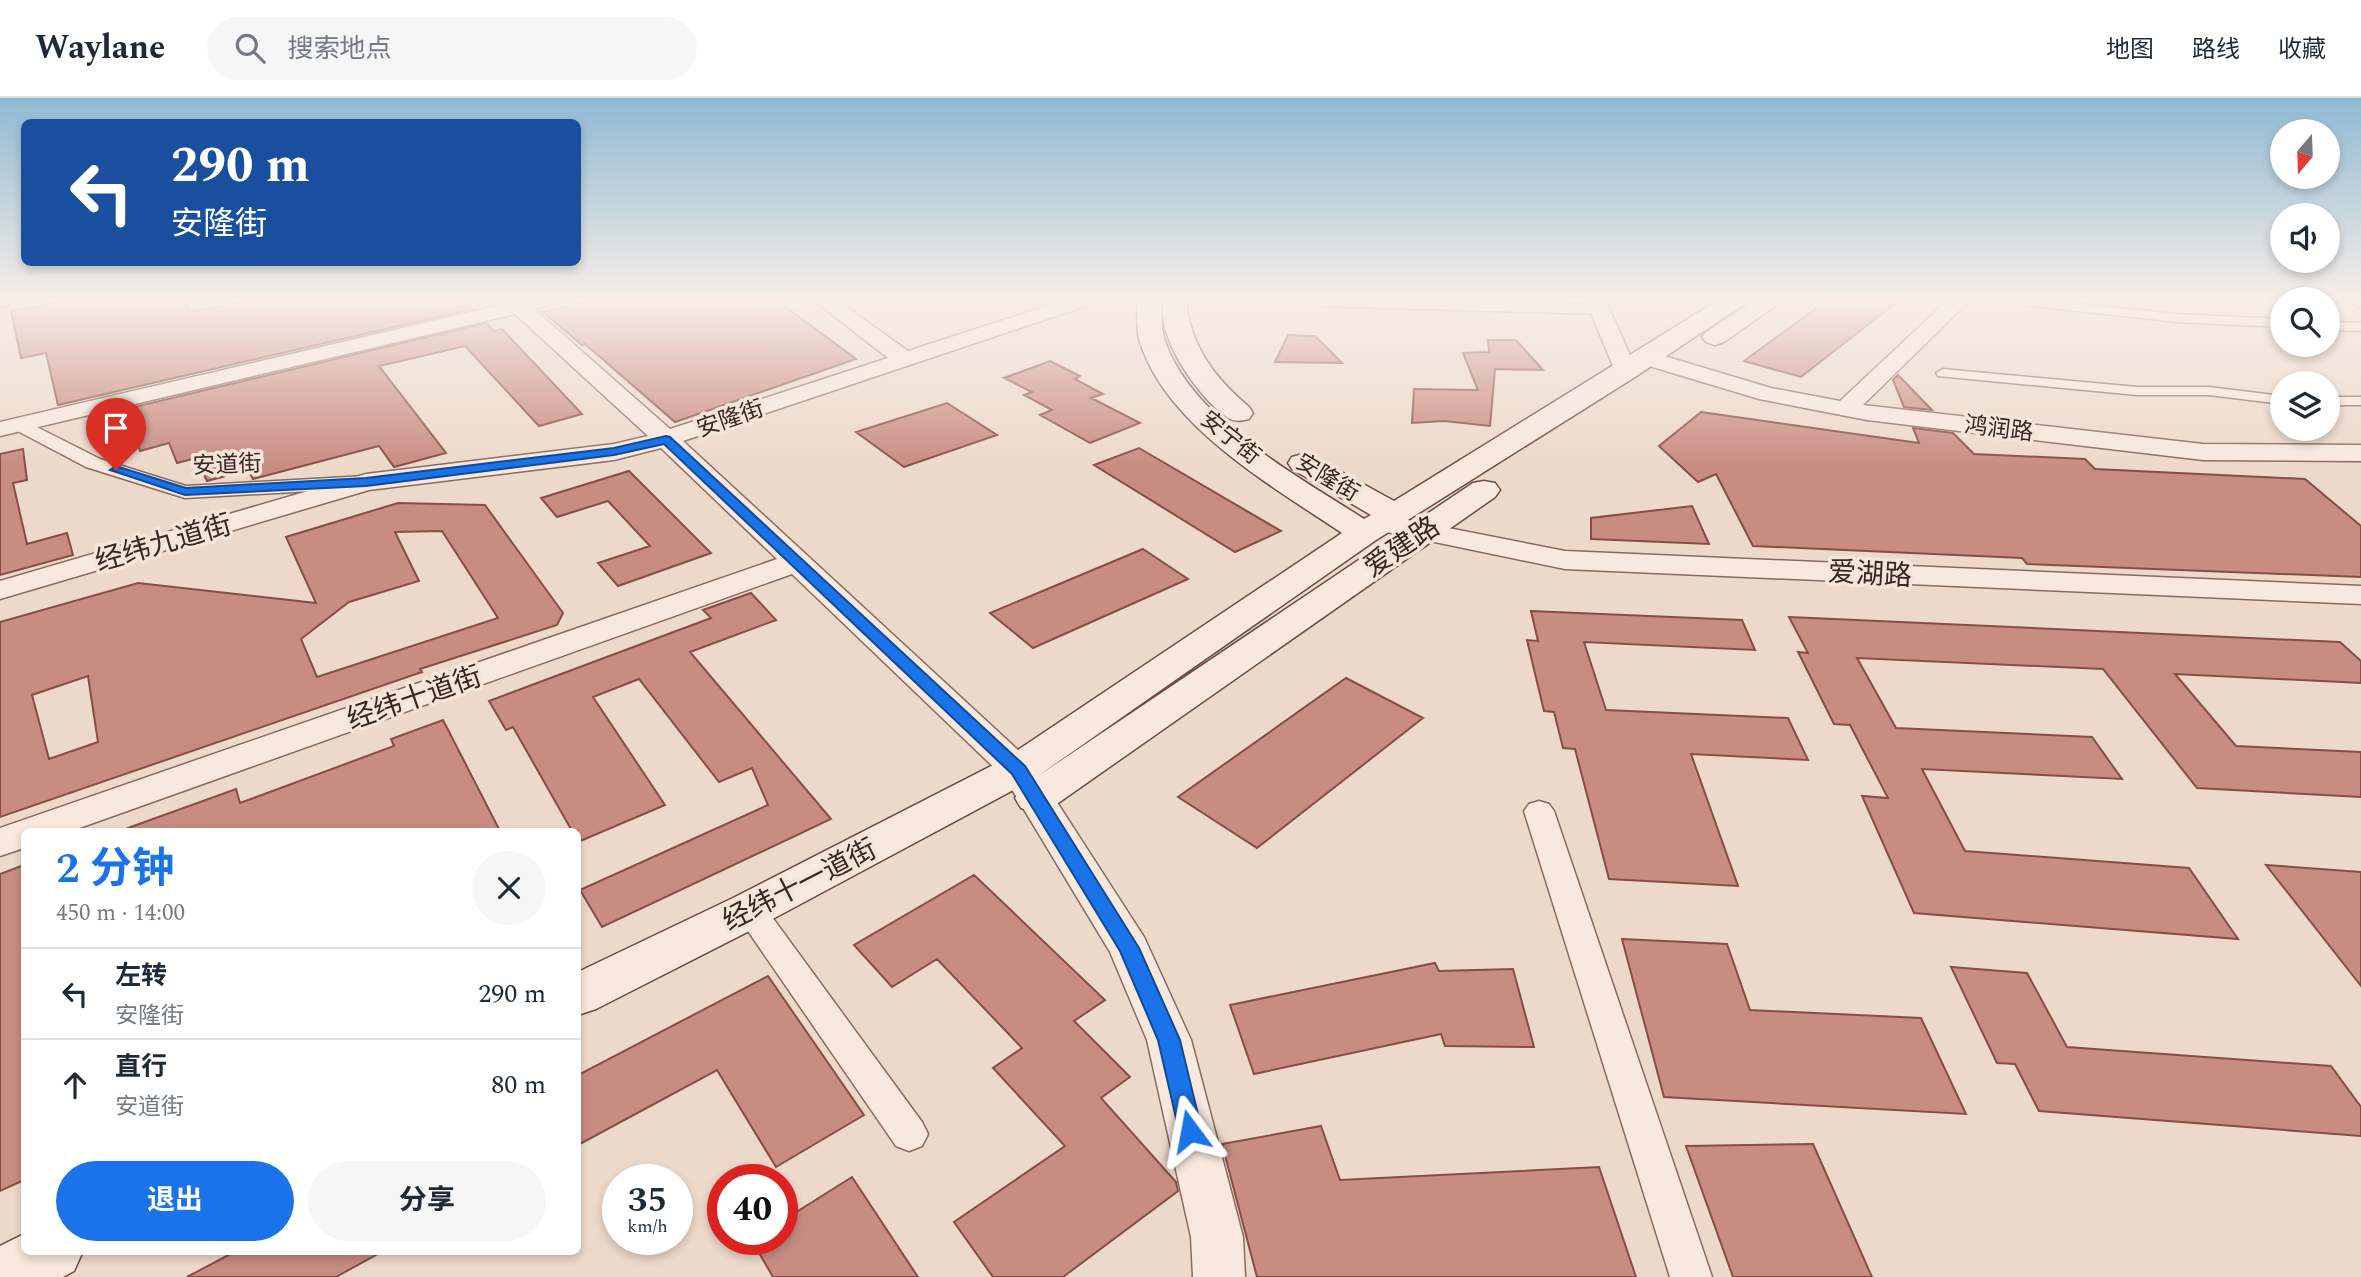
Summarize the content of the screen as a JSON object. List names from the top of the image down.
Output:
{
  "streets": {
    "main road": ["安宁街", "爱建路", "经纬十一道街"],
    "street": [
      "安隆街",
      "鸿润路",
      "安道街",
      "经纬九道街",
      "爱湖路",
      "经纬十道街"
    ]
  },
  "crossings": [
    ["安隆街", "安道街"],
    ["安隆街", "经纬九道街"],
    ["鸿润路", "爱建路"],
    ["安宁街", "爱建路"],
    ["安宁街", "爱湖路"],
    ["安道街", "经纬九道街"],
    ["爱建路", "爱湖路"],
    ["爱建路", "经纬十一道街"]
  ],
  "north": "bottom",
  "page": {
    "header": "Waylane",
    "search": "搜索地点",
    "nav": ["地图", "路线", "收藏"],
    "turn": ["290 m", "安隆街"],
    "heading": ["2 分钟", "450 m · 14:00"],
    "list": [
      {
        "name": "左转",
        "note": "安隆街",
        "value": "290 m"
      },
      {
        "name": "直行",
        "note": "安道街",
        "value": "80 m"
      }
    ],
    "buttons": ["退出", "分享"],
    "speed": "35 km/h",
    "limit": "40"
  }
}
